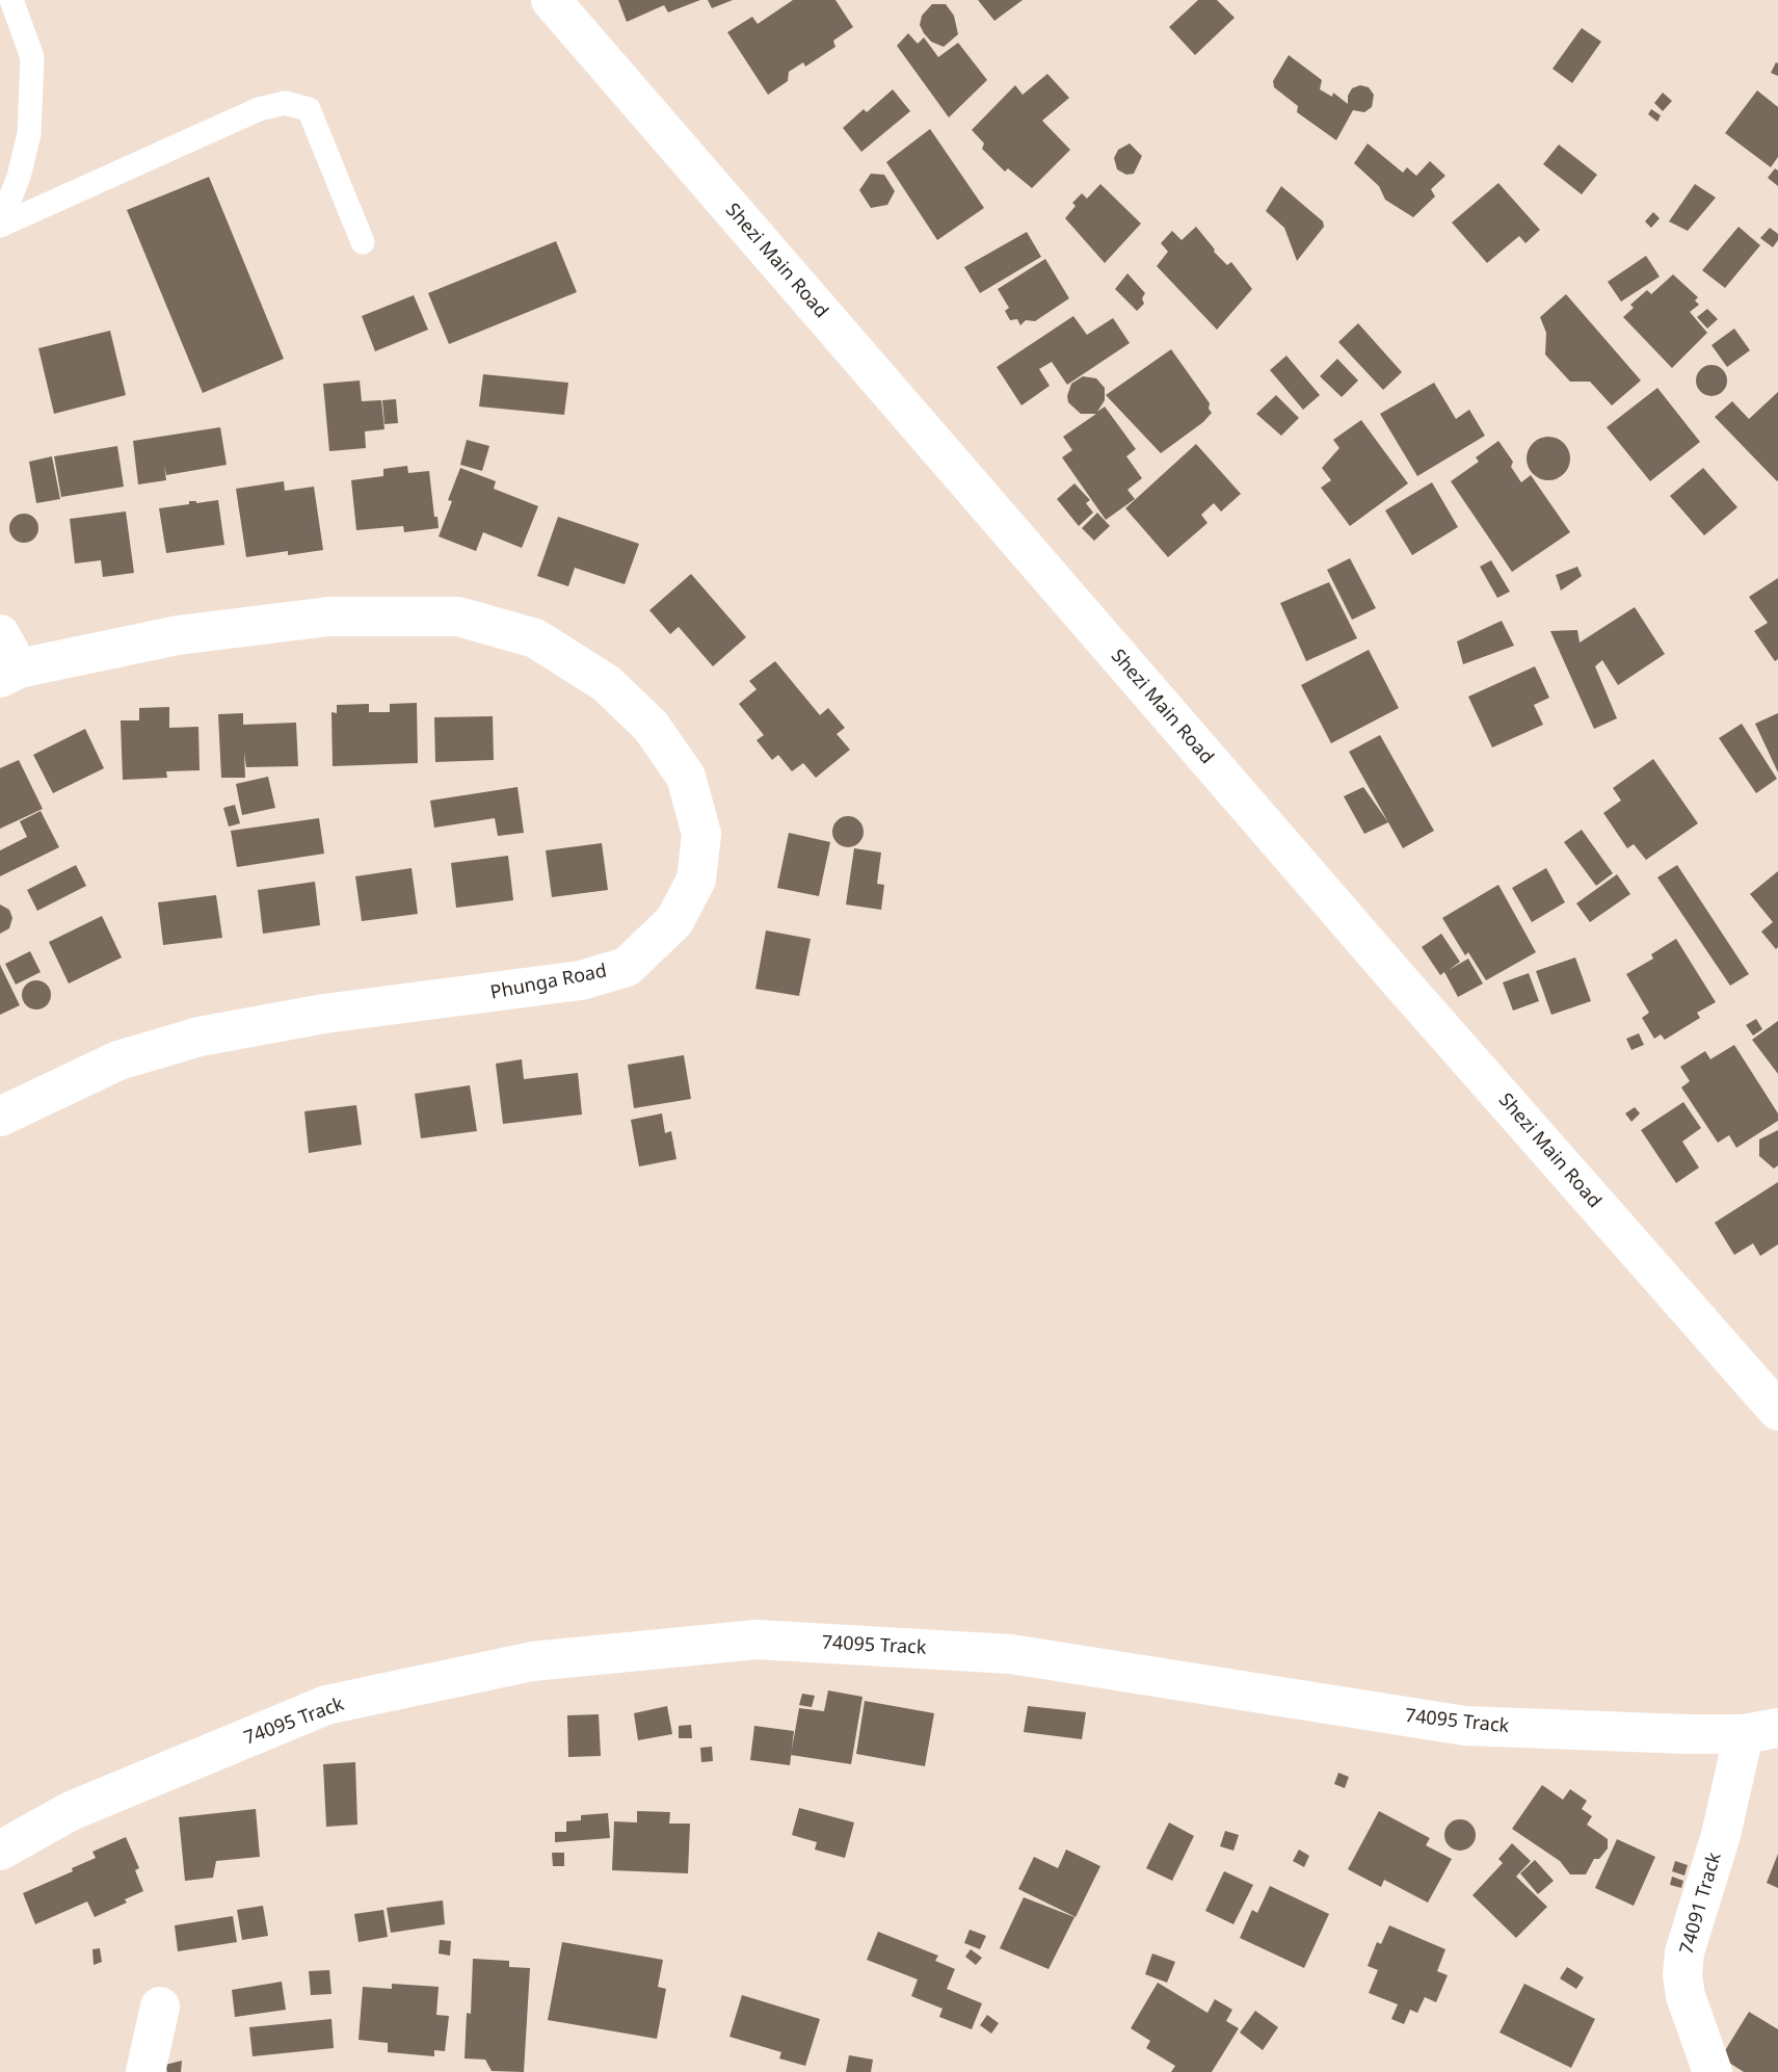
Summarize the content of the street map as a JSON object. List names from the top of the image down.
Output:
{
  "streets": {
    "street": [
      "Shezi Main Road",
      "Phunga Road",
      "74095 Track",
      "74091 Track"
    ]
  },
  "crossings": [
    ["74095 Track", "74091 Track"]
  ]
}
